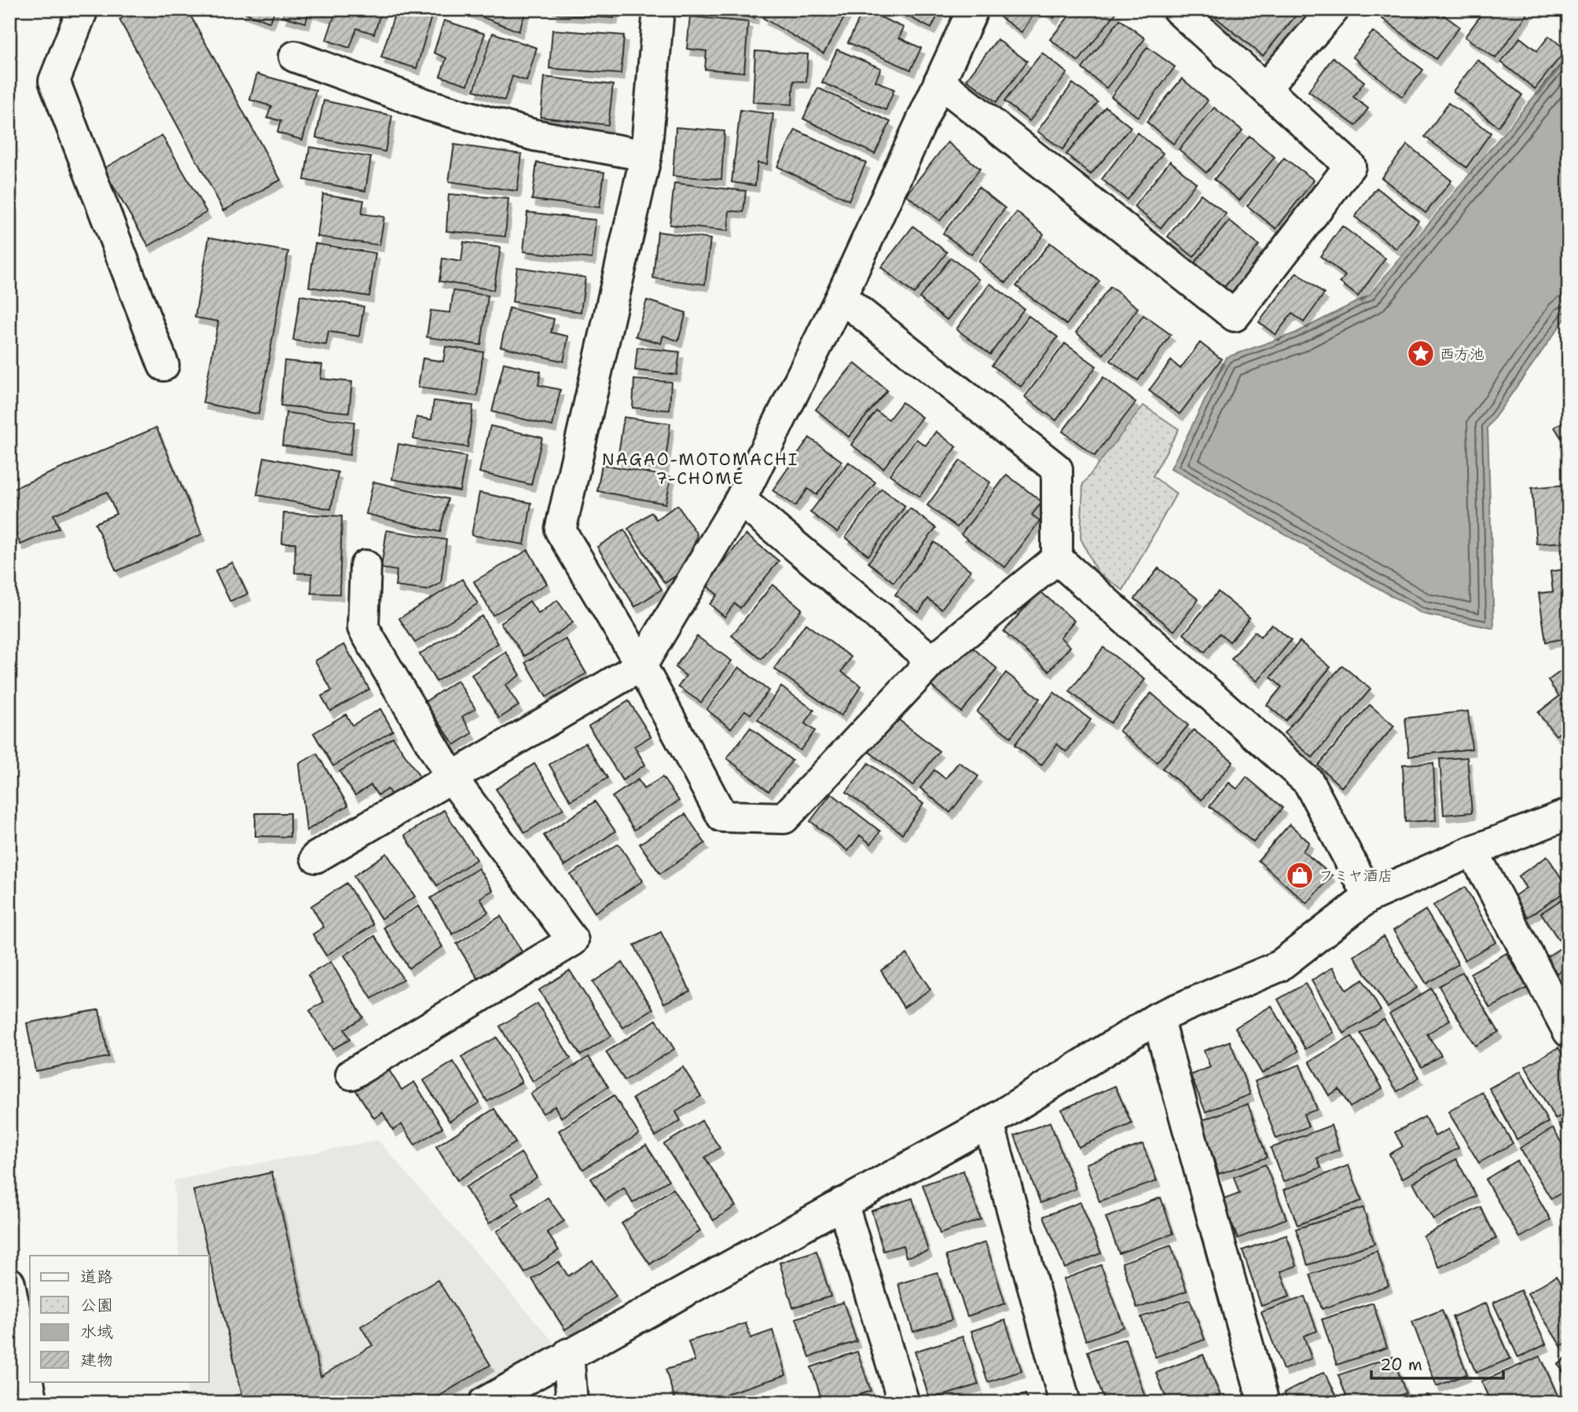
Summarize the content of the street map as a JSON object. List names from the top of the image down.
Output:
{
  "districts": ["NAGAO-MOTOMACHI 7-CHOME"],
  "places": {
    "place": ["西方池"],
    "shop": ["フミヤ酒店"]
  },
  "legend": [
    "道路",
    "公園",
    "水域",
    "建物"
  ],
  "scale_bar": "20 m"
}
